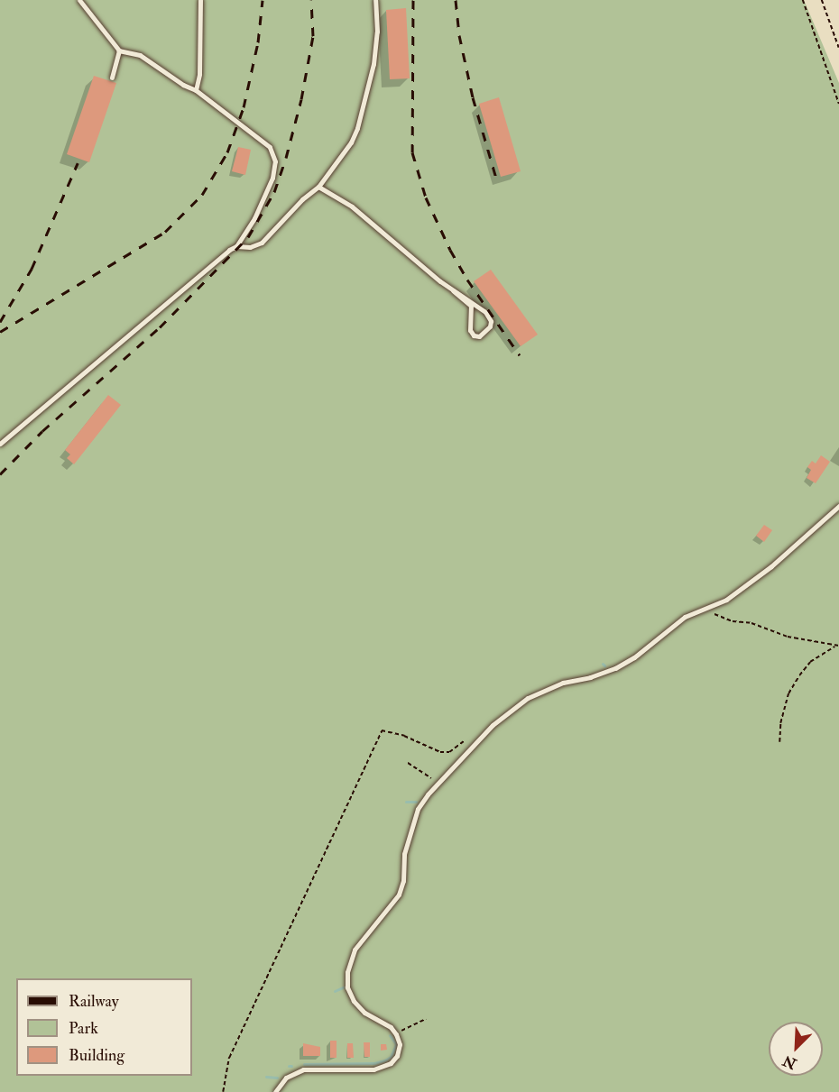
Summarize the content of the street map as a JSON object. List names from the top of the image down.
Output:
{
  "legend": ["Railway", "Park", "Building"],
  "north": "bottom left"
}
